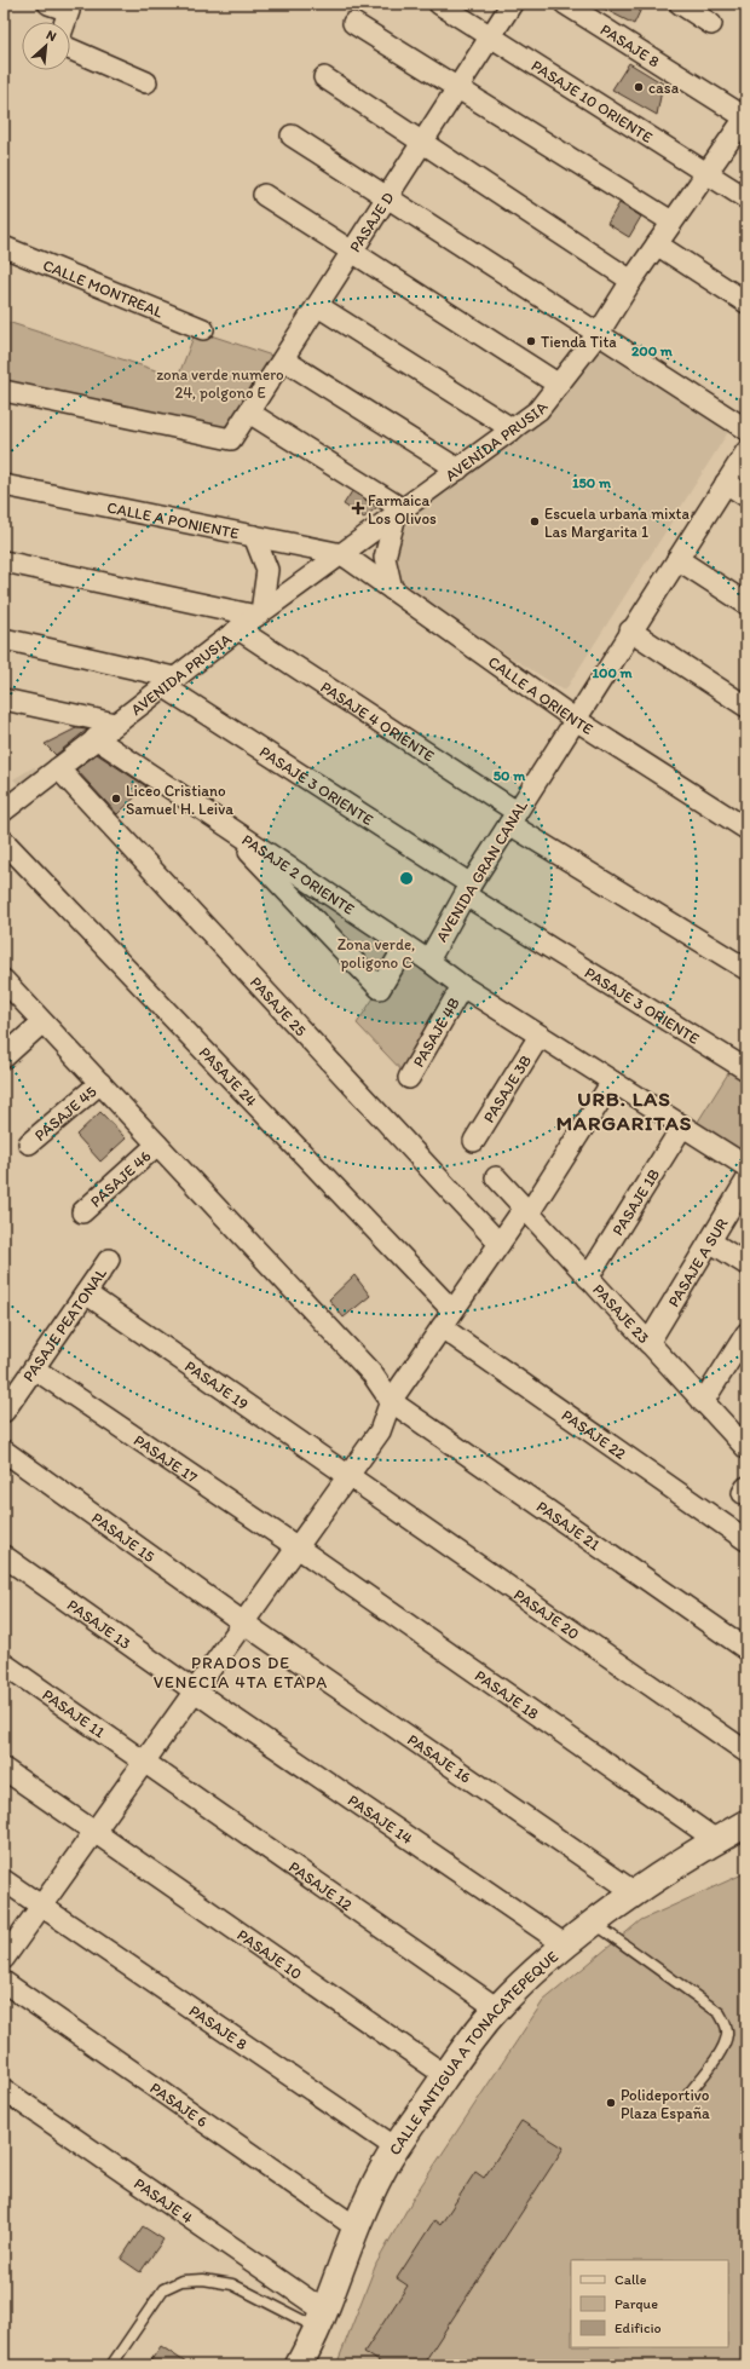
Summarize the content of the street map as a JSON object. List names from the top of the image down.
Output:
{
  "streets": {
    "street": [
      "PASAJE 8",
      "PASAJE 10 ORIENTE",
      "PASAJE D",
      "CALLE MONTREAL",
      "AVENIDA PRUSIA",
      "CALLE A PONIENTE",
      "CALLE A ORIENTE",
      "PASAJE 4 ORIENTE",
      "PASAJE 3 ORIENTE",
      "AVENIDA GRAN CANAL",
      "PASAJE 2 ORIENTE",
      "PASAJE 25",
      "PASAJE 4B",
      "PASAJE 24",
      "PASAJE 3B",
      "PASAJE 45",
      "PASAJE 46",
      "PASAJE 1B",
      "PASAJE A SUR",
      "PASAJE 23",
      "PASAJE PEATONAL",
      "PASAJE 19",
      "PASAJE 22",
      "PASAJE 17",
      "PASAJE 21",
      "PASAJE 15",
      "PASAJE 20",
      "PASAJE 13",
      "PASAJE 18",
      "PASAJE 11",
      "PASAJE 16",
      "PASAJE 14",
      "PASAJE 12",
      "PASAJE 10",
      "CALLE ANTIGUA A TONACATEPEQUE",
      "PASAJE 6",
      "PASAJE 4"
    ]
  },
  "crossings": [
    ["PASAJE 8", "AVENIDA PRUSIA"],
    ["PASAJE 8", "CALLE ANTIGUA A TONACATEPEQUE"],
    ["PASAJE 10 ORIENTE", "PASAJE D"],
    ["PASAJE 10 ORIENTE", "AVENIDA PRUSIA"],
    ["AVENIDA PRUSIA", "CALLE A PONIENTE"],
    ["AVENIDA PRUSIA", "CALLE A ORIENTE"],
    ["AVENIDA PRUSIA", "PASAJE 4 ORIENTE"],
    ["AVENIDA PRUSIA", "PASAJE 3 ORIENTE"],
    ["AVENIDA PRUSIA", "PASAJE 2 ORIENTE"],
    ["AVENIDA PRUSIA", "PASAJE 25"],
    ["CALLE A PONIENTE", "CALLE A ORIENTE"],
    ["CALLE A ORIENTE", "AVENIDA GRAN CANAL"],
    ["PASAJE 4 ORIENTE", "AVENIDA GRAN CANAL"],
    ["PASAJE 3 ORIENTE", "AVENIDA GRAN CANAL"],
    ["AVENIDA GRAN CANAL", "PASAJE 2 ORIENTE"],
    ["PASAJE 2 ORIENTE", "PASAJE 4B"],
    ["PASAJE 2 ORIENTE", "PASAJE 3B"],
    ["PASAJE 2 ORIENTE", "PASAJE 1B"],
    ["PASAJE 24", "PASAJE 22"],
    ["PASAJE 1B", "PASAJE 23"],
    ["PASAJE A SUR", "PASAJE 23"],
    ["PASAJE PEATONAL", "PASAJE 19"],
    ["PASAJE PEATONAL", "PASAJE 17"],
    ["PASAJE 19", "PASAJE 20"],
    ["PASAJE 17", "PASAJE 18"],
    ["PASAJE 15", "PASAJE 16"],
    ["PASAJE 13", "PASAJE 14"],
    ["PASAJE 18", "CALLE ANTIGUA A TONACATEPEQUE"],
    ["PASAJE 11", "PASAJE 12"],
    ["PASAJE 16", "CALLE ANTIGUA A TONACATEPEQUE"],
    ["PASAJE 14", "CALLE ANTIGUA A TONACATEPEQUE"],
    ["PASAJE 12", "CALLE ANTIGUA A TONACATEPEQUE"],
    ["PASAJE 10", "CALLE ANTIGUA A TONACATEPEQUE"],
    ["CALLE ANTIGUA A TONACATEPEQUE", "PASAJE 6"],
    ["CALLE ANTIGUA A TONACATEPEQUE", "PASAJE 4"]
  ],
  "districts": ["URB. LAS MARGARITAS", "PRADOS DE VENECIA 4TA ETAPA"],
  "parks": ["zona verde numero 24, polgono E", "Zona verde, poligono C"],
  "places": {
    "other": [
      "casa",
      "Tienda Tita",
      "Escuela urbana mixta Las Margarita 1",
      "Liceo Cristiano Samuel H. Leiva",
      "Polideportivo Plaza España"
    ],
    "health": ["Farmaica Los Olivos"]
  },
  "legend": ["Calle", "Parque", "Edificio"],
  "north": "top right",
  "rings": [
    "200 m",
    "150 m",
    "100 m",
    "50 m"
  ]
}
